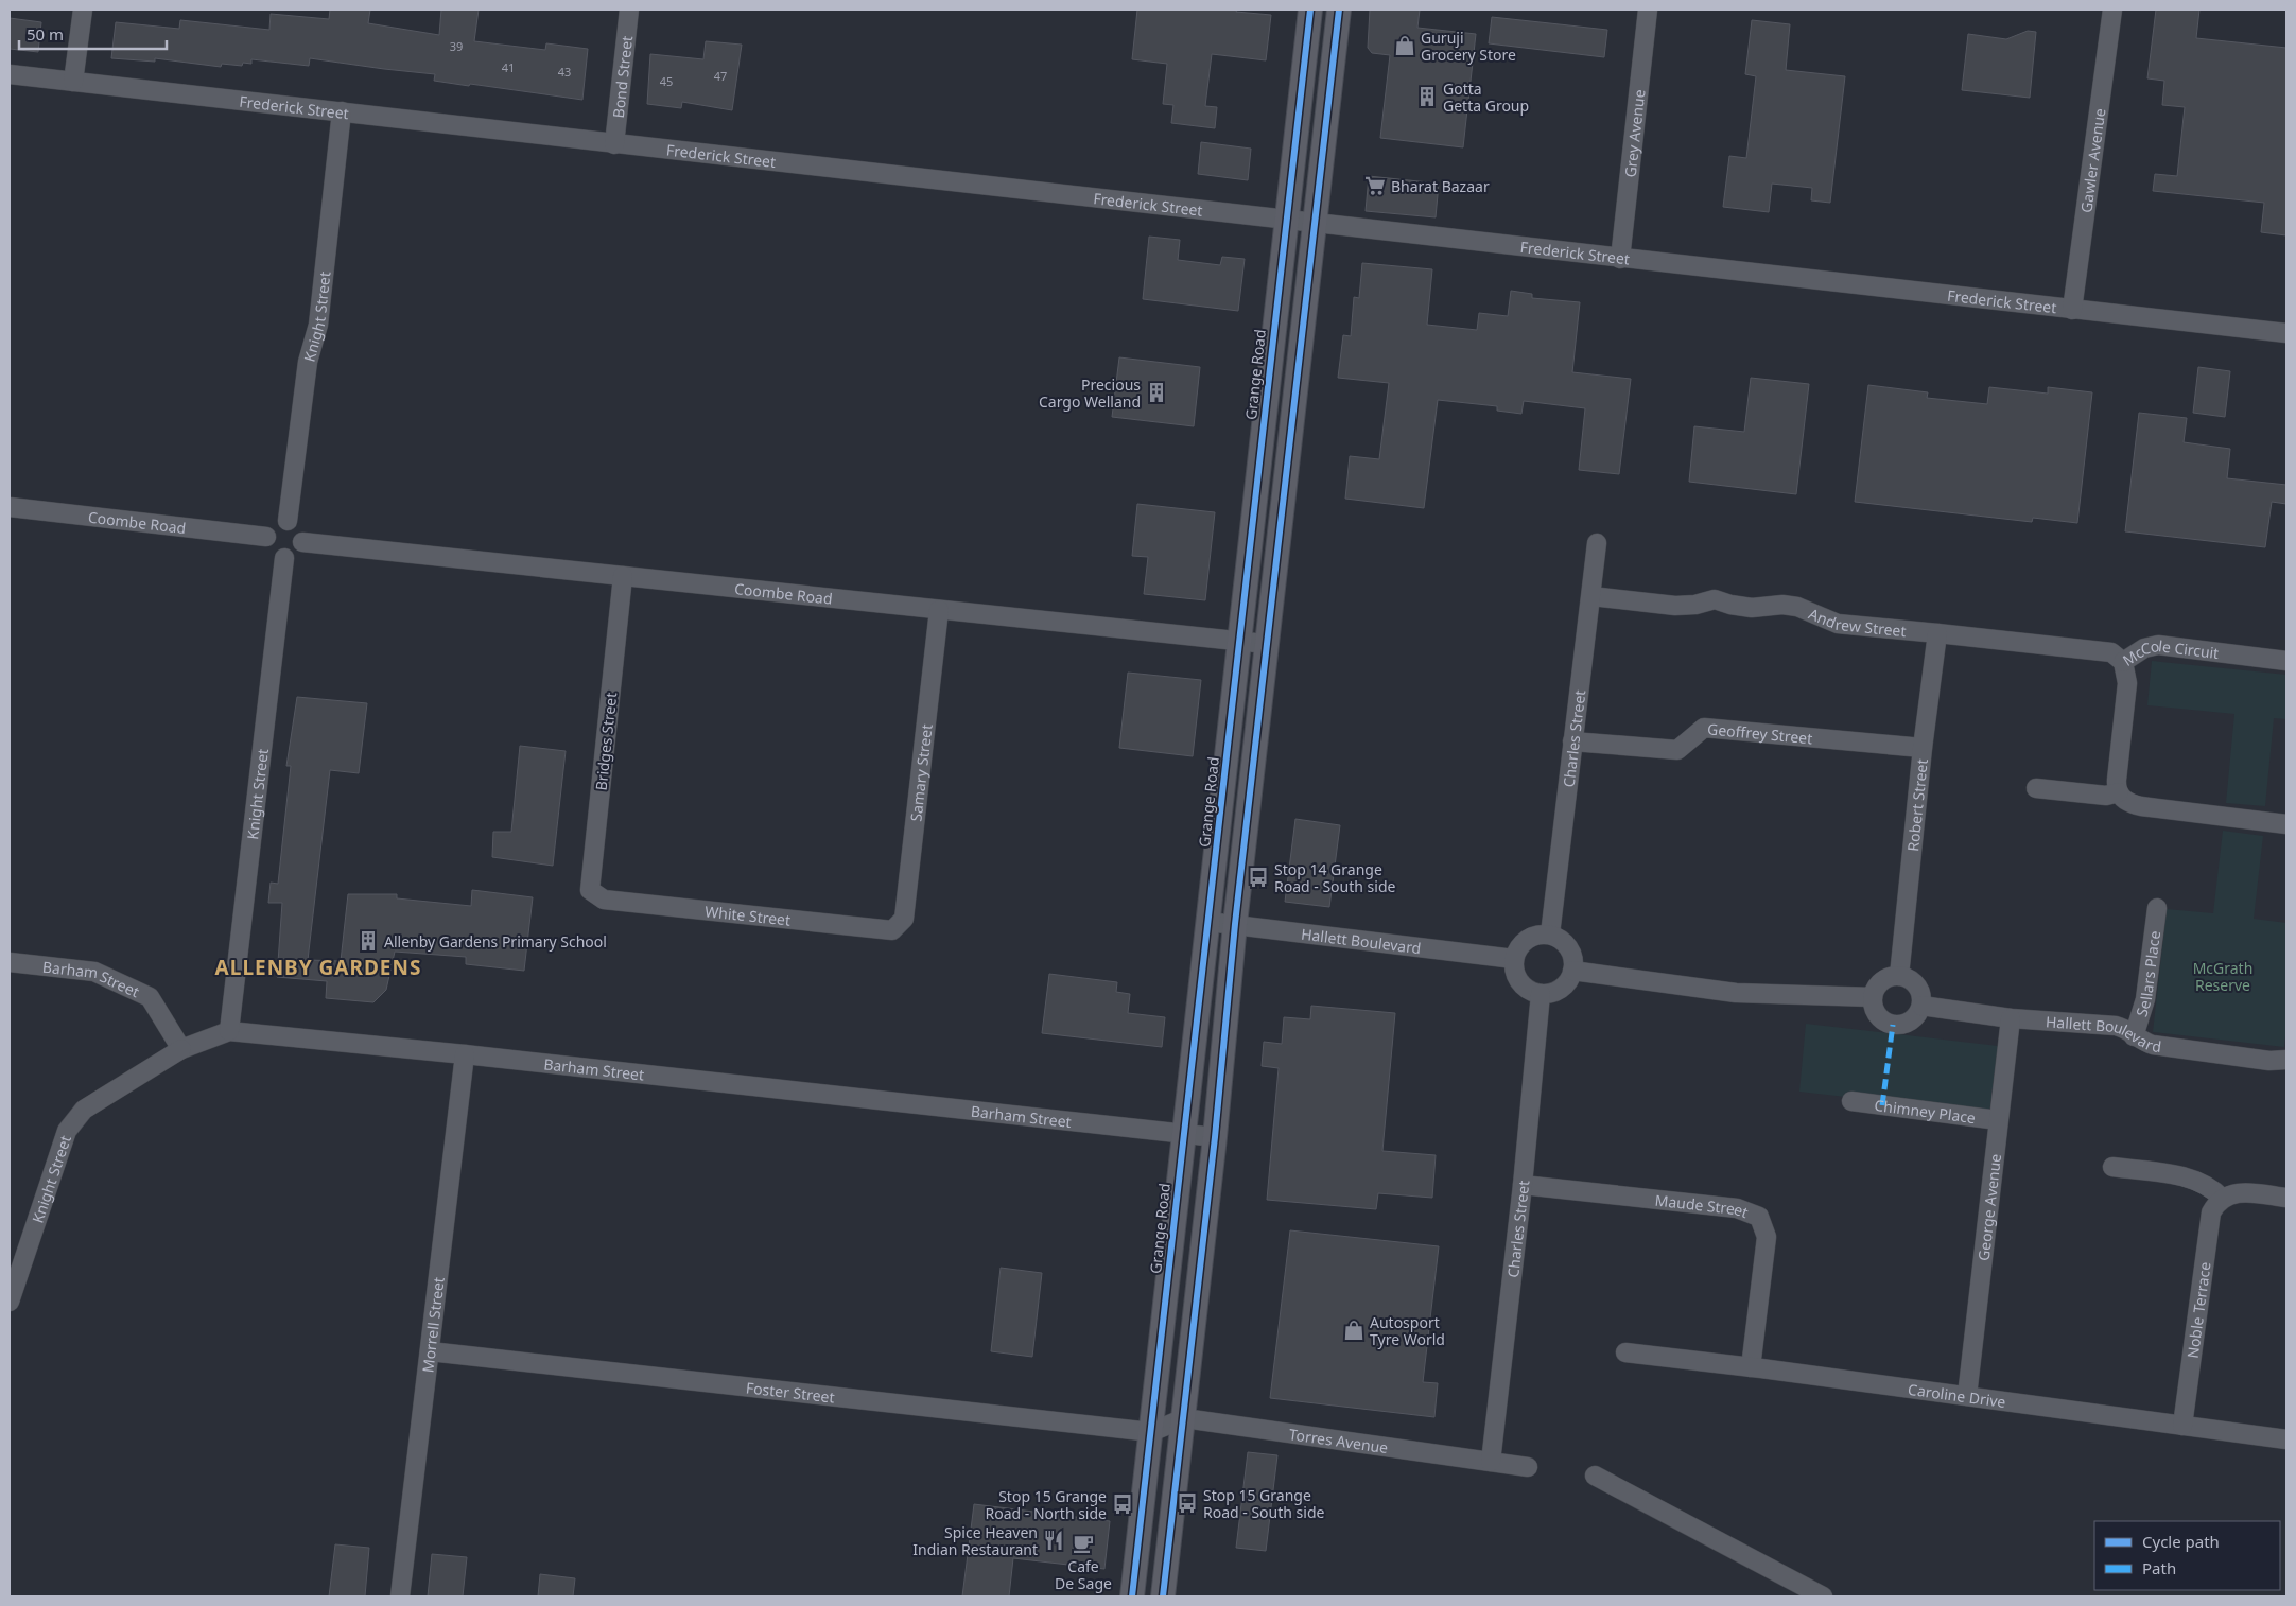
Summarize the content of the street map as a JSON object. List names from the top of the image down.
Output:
{
  "streets": {
    "main road": ["Grange Road"],
    "street": [
      "Bond Street",
      "Frederick Street",
      "Grey Avenue",
      "Gawler Avenue",
      "Knight Street",
      "Coombe Road",
      "Andrew Street",
      "McCole Circuit",
      "Geoffrey Street",
      "Charles Street",
      "Bridges Street",
      "Samary Street",
      "Robert Street",
      "White Street",
      "Hallett Boulevard",
      "Sellars Place",
      "Barham Street",
      "Chimney Place",
      "Maude Street",
      "George Avenue",
      "Noble Terrace",
      "Morrell Street",
      "Foster Street",
      "Caroline Drive",
      "Torres Avenue"
    ]
  },
  "crossings": [
    ["Bond Street", "Frederick Street"],
    ["Frederick Street", "Grey Avenue"],
    ["Frederick Street", "Gawler Avenue"],
    ["Frederick Street", "Knight Street"],
    ["Frederick Street", "Grange Road"],
    ["Knight Street", "Coombe Road"],
    ["Knight Street", "Barham Street"],
    ["Grange Road", "Coombe Road"],
    ["Grange Road", "Hallett Boulevard"],
    ["Grange Road", "Barham Street"],
    ["Grange Road", "Foster Street"],
    ["Coombe Road", "Bridges Street"],
    ["Coombe Road", "Samary Street"],
    ["Andrew Street", "McCole Circuit"],
    ["Andrew Street", "Charles Street"],
    ["Andrew Street", "Robert Street"],
    ["Geoffrey Street", "Charles Street"],
    ["Geoffrey Street", "Robert Street"],
    ["Charles Street", "Hallett Boulevard"],
    ["Charles Street", "Maude Street"],
    ["Charles Street", "Torres Avenue"],
    ["Bridges Street", "White Street"],
    ["Samary Street", "White Street"],
    ["Robert Street", "Hallett Boulevard"],
    ["Hallett Boulevard", "Sellars Place"],
    ["Hallett Boulevard", "George Avenue"],
    ["Barham Street", "Morrell Street"],
    ["Chimney Place", "George Avenue"],
    ["Maude Street", "Caroline Drive"],
    ["George Avenue", "Caroline Drive"],
    ["Noble Terrace", "Caroline Drive"],
    ["Morrell Street", "Foster Street"]
  ],
  "districts": ["ALLENBY GARDENS"],
  "parks": ["McGrath Reserve"],
  "places": {
    "shop": ["Guruji Grocery Store", "Autosport Tyre World"],
    "building": ["Gotta Getta Group", "Precious Cargo Welland", "Allenby Gardens Primary School"],
    "supermarket": ["Bharat Bazaar"],
    "bus stop": ["Stop 14 Grange Road - South side", "Stop 15 Grange Road - South side", "Stop 15 Grange Road - North side"],
    "restaurant": ["Spice Heaven Indian Restaurant"],
    "cafe": ["Cafe De Sage"]
  },
  "house_numbers": [
    "39",
    "41",
    "43",
    "47",
    "45"
  ],
  "legend": ["Cycle path", "Path"],
  "scale_bar": "50 m"
}
